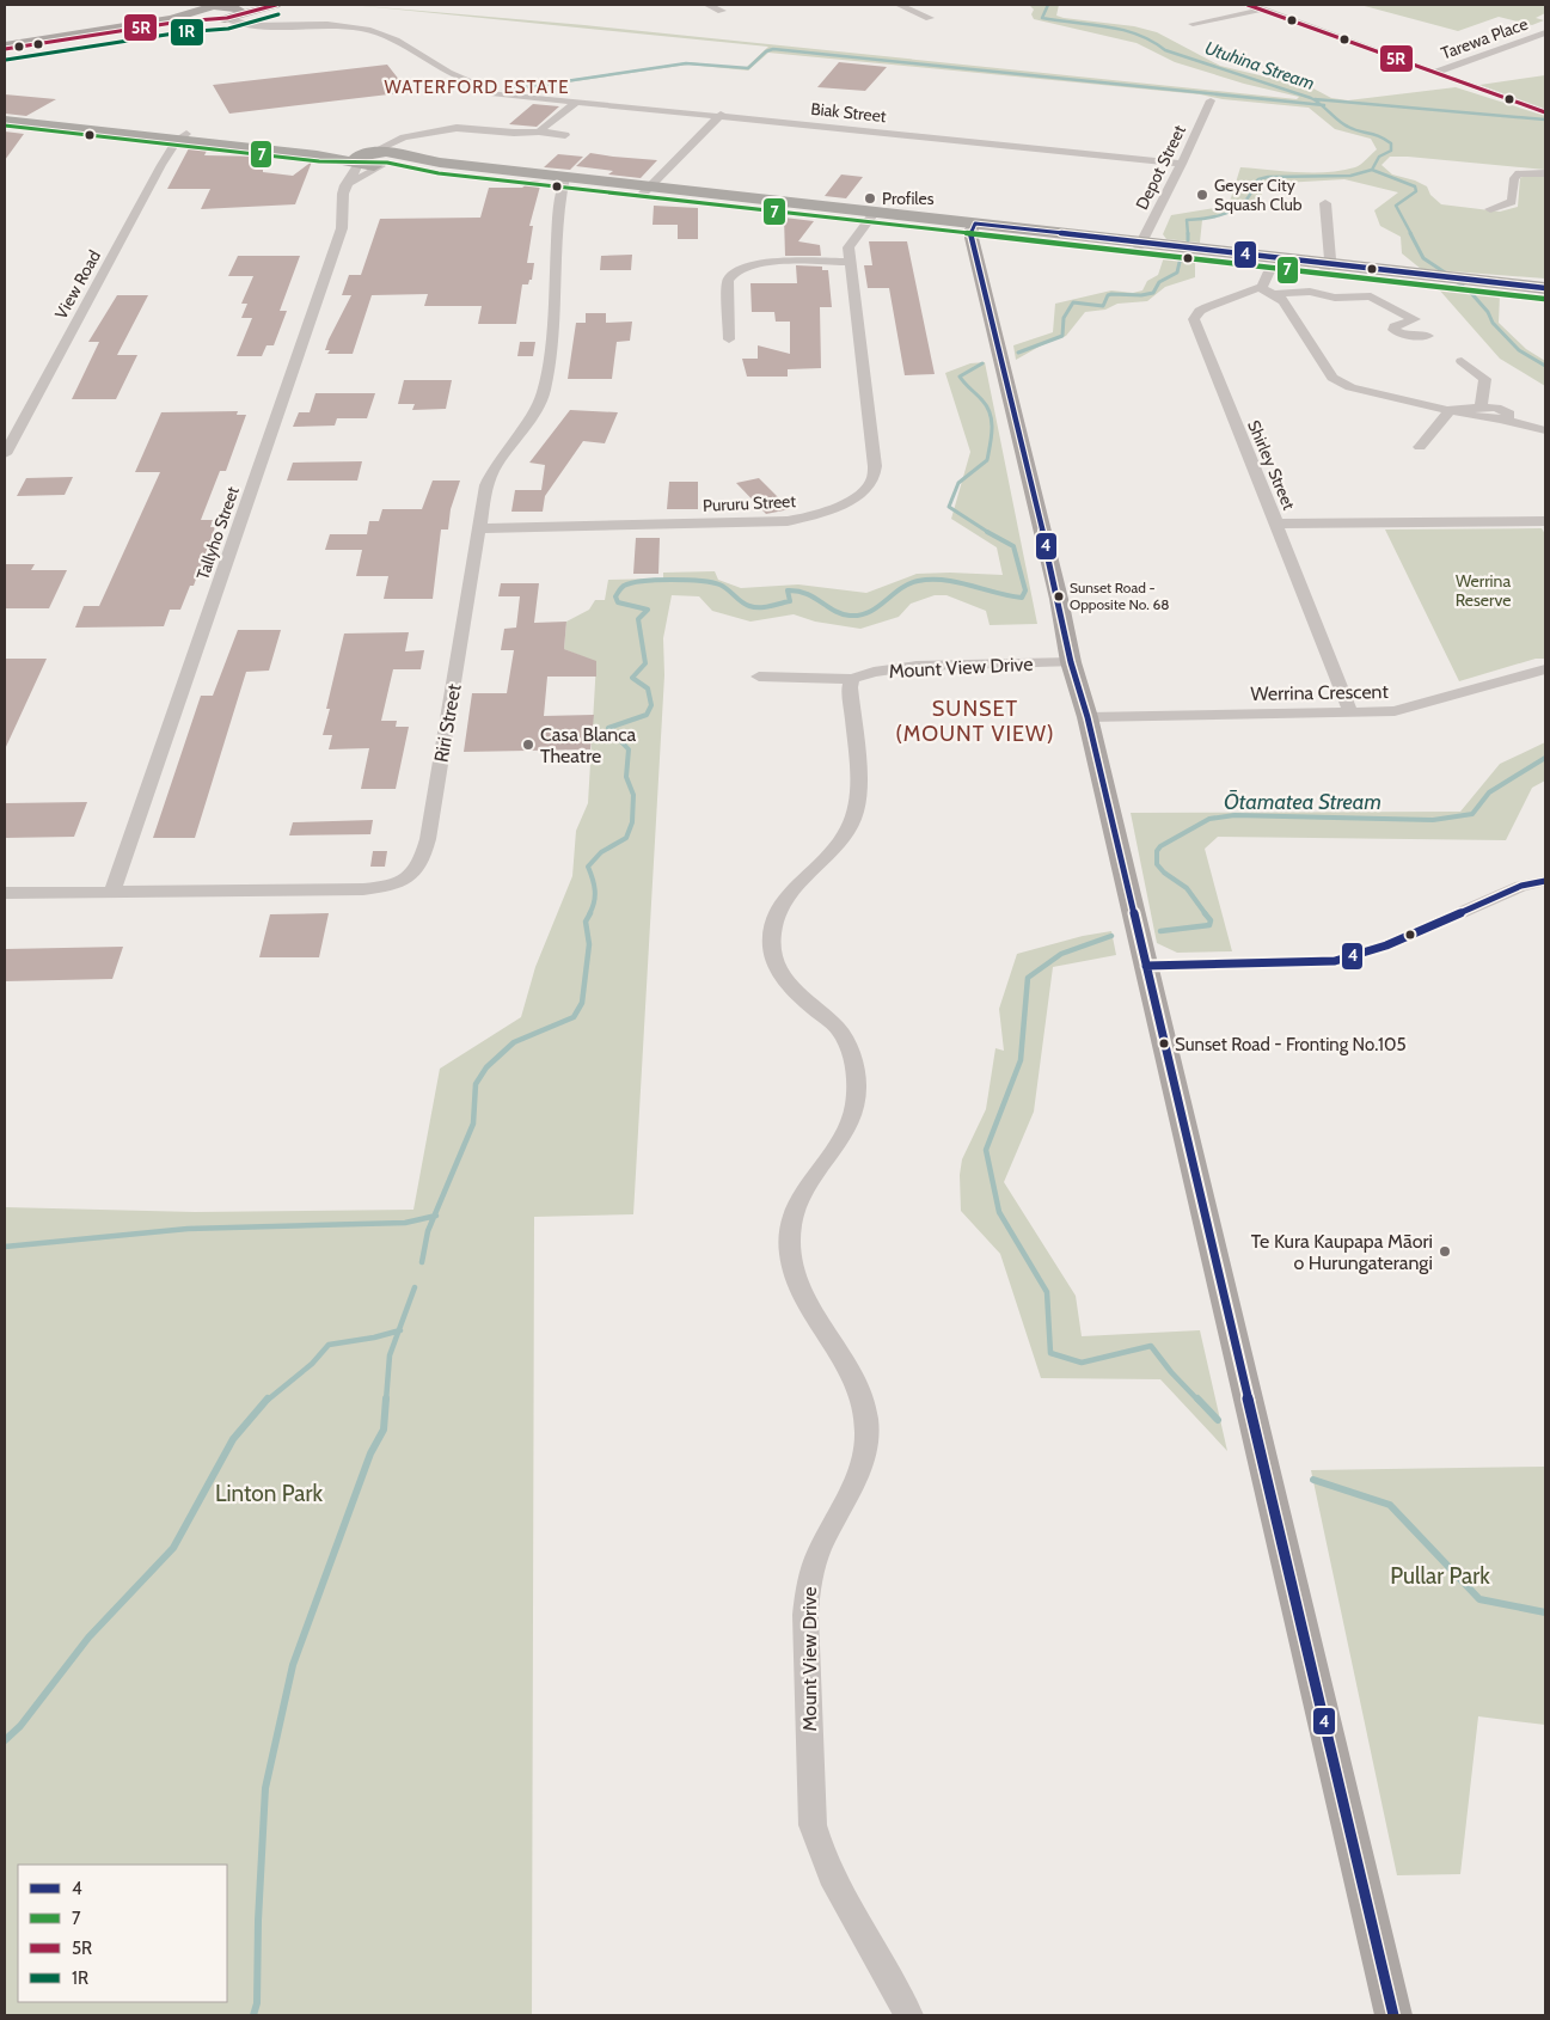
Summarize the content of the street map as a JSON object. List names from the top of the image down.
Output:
{
  "streets": {
    "street": [
      "Tarewa Place",
      "Biak Street",
      "Depot Street",
      "View Road",
      "Shirley Street",
      "Pururu Street",
      "Tallyho Street",
      "Mount View Drive",
      "Werrina Crescent",
      "Riri Street"
    ]
  },
  "crossings": [
    ["Biak Street", "Depot Street"],
    ["Shirley Street", "Werrina Crescent"],
    ["Pururu Street", "Riri Street"],
    ["Tallyho Street", "Riri Street"]
  ],
  "districts": ["WATERFORD ESTATE", "SUNSET (MOUNT VIEW)"],
  "water": ["Utuhina Stream", "Ōtamatea Stream"],
  "parks": ["Werrina Reserve", "Linton Park", "Pullar Park"],
  "places": [
    "Geyser City Squash Club",
    "Profiles",
    "Sunset Road - Opposite No. 68",
    "Casa Blanca Theatre",
    "Sunset Road - Fronting No.105",
    "Te Kura Kaupapa Māori o Hurungaterangi"
  ],
  "lines": [
    "transit line 5R",
    "transit line 1R",
    "transit line 7",
    "transit line 4"
  ],
  "legend": [
    "4",
    "7",
    "5R",
    "1R"
  ]
}
